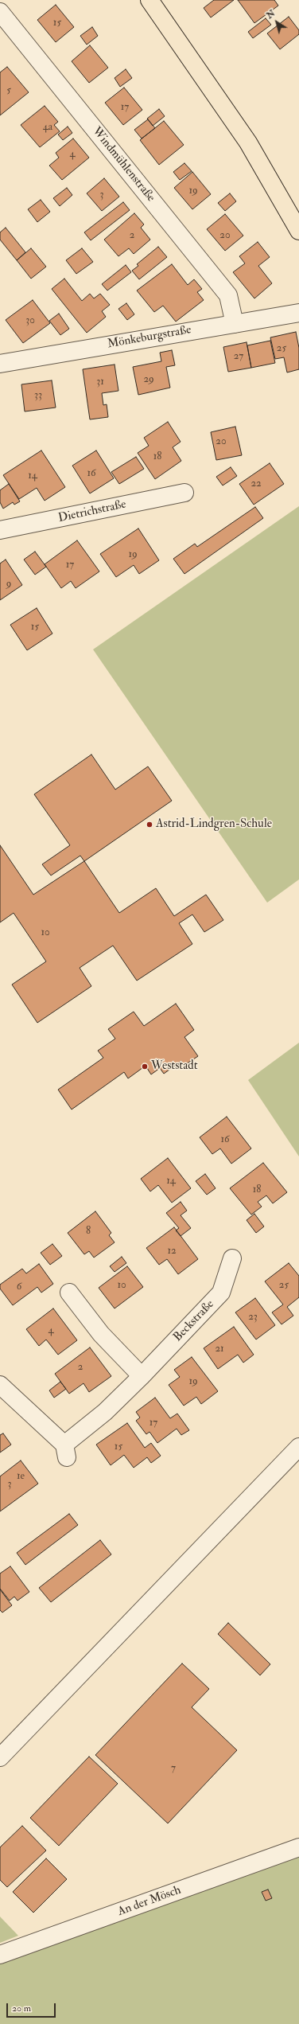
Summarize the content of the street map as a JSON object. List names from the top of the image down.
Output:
{
  "streets": {
    "street": [
      "Windmühlenstraße",
      "Mönkeburgstraße",
      "Dietrichstraße",
      "Beckstraße",
      "An der Mösch"
    ]
  },
  "crossings": [
    ["Windmühlenstraße", "Mönkeburgstraße"]
  ],
  "places": ["Astrid-Lindgren-Schule", "Weststadt"],
  "house_numbers": [
    "15",
    "5",
    "17",
    "4a",
    "4",
    "19",
    "3",
    "2",
    "20",
    "30",
    "25",
    "27",
    "29",
    "31",
    "33",
    "20",
    "18",
    "16",
    "14",
    "22",
    "19",
    "17",
    "9",
    "15",
    "10",
    "16",
    "14",
    "18",
    "8",
    "12",
    "10",
    "25",
    "6",
    "23",
    "4",
    "21",
    "2",
    "19",
    "17",
    "15",
    "1e",
    "3",
    "7"
  ],
  "scale_bar": "20 m",
  "north": "top left"
}
